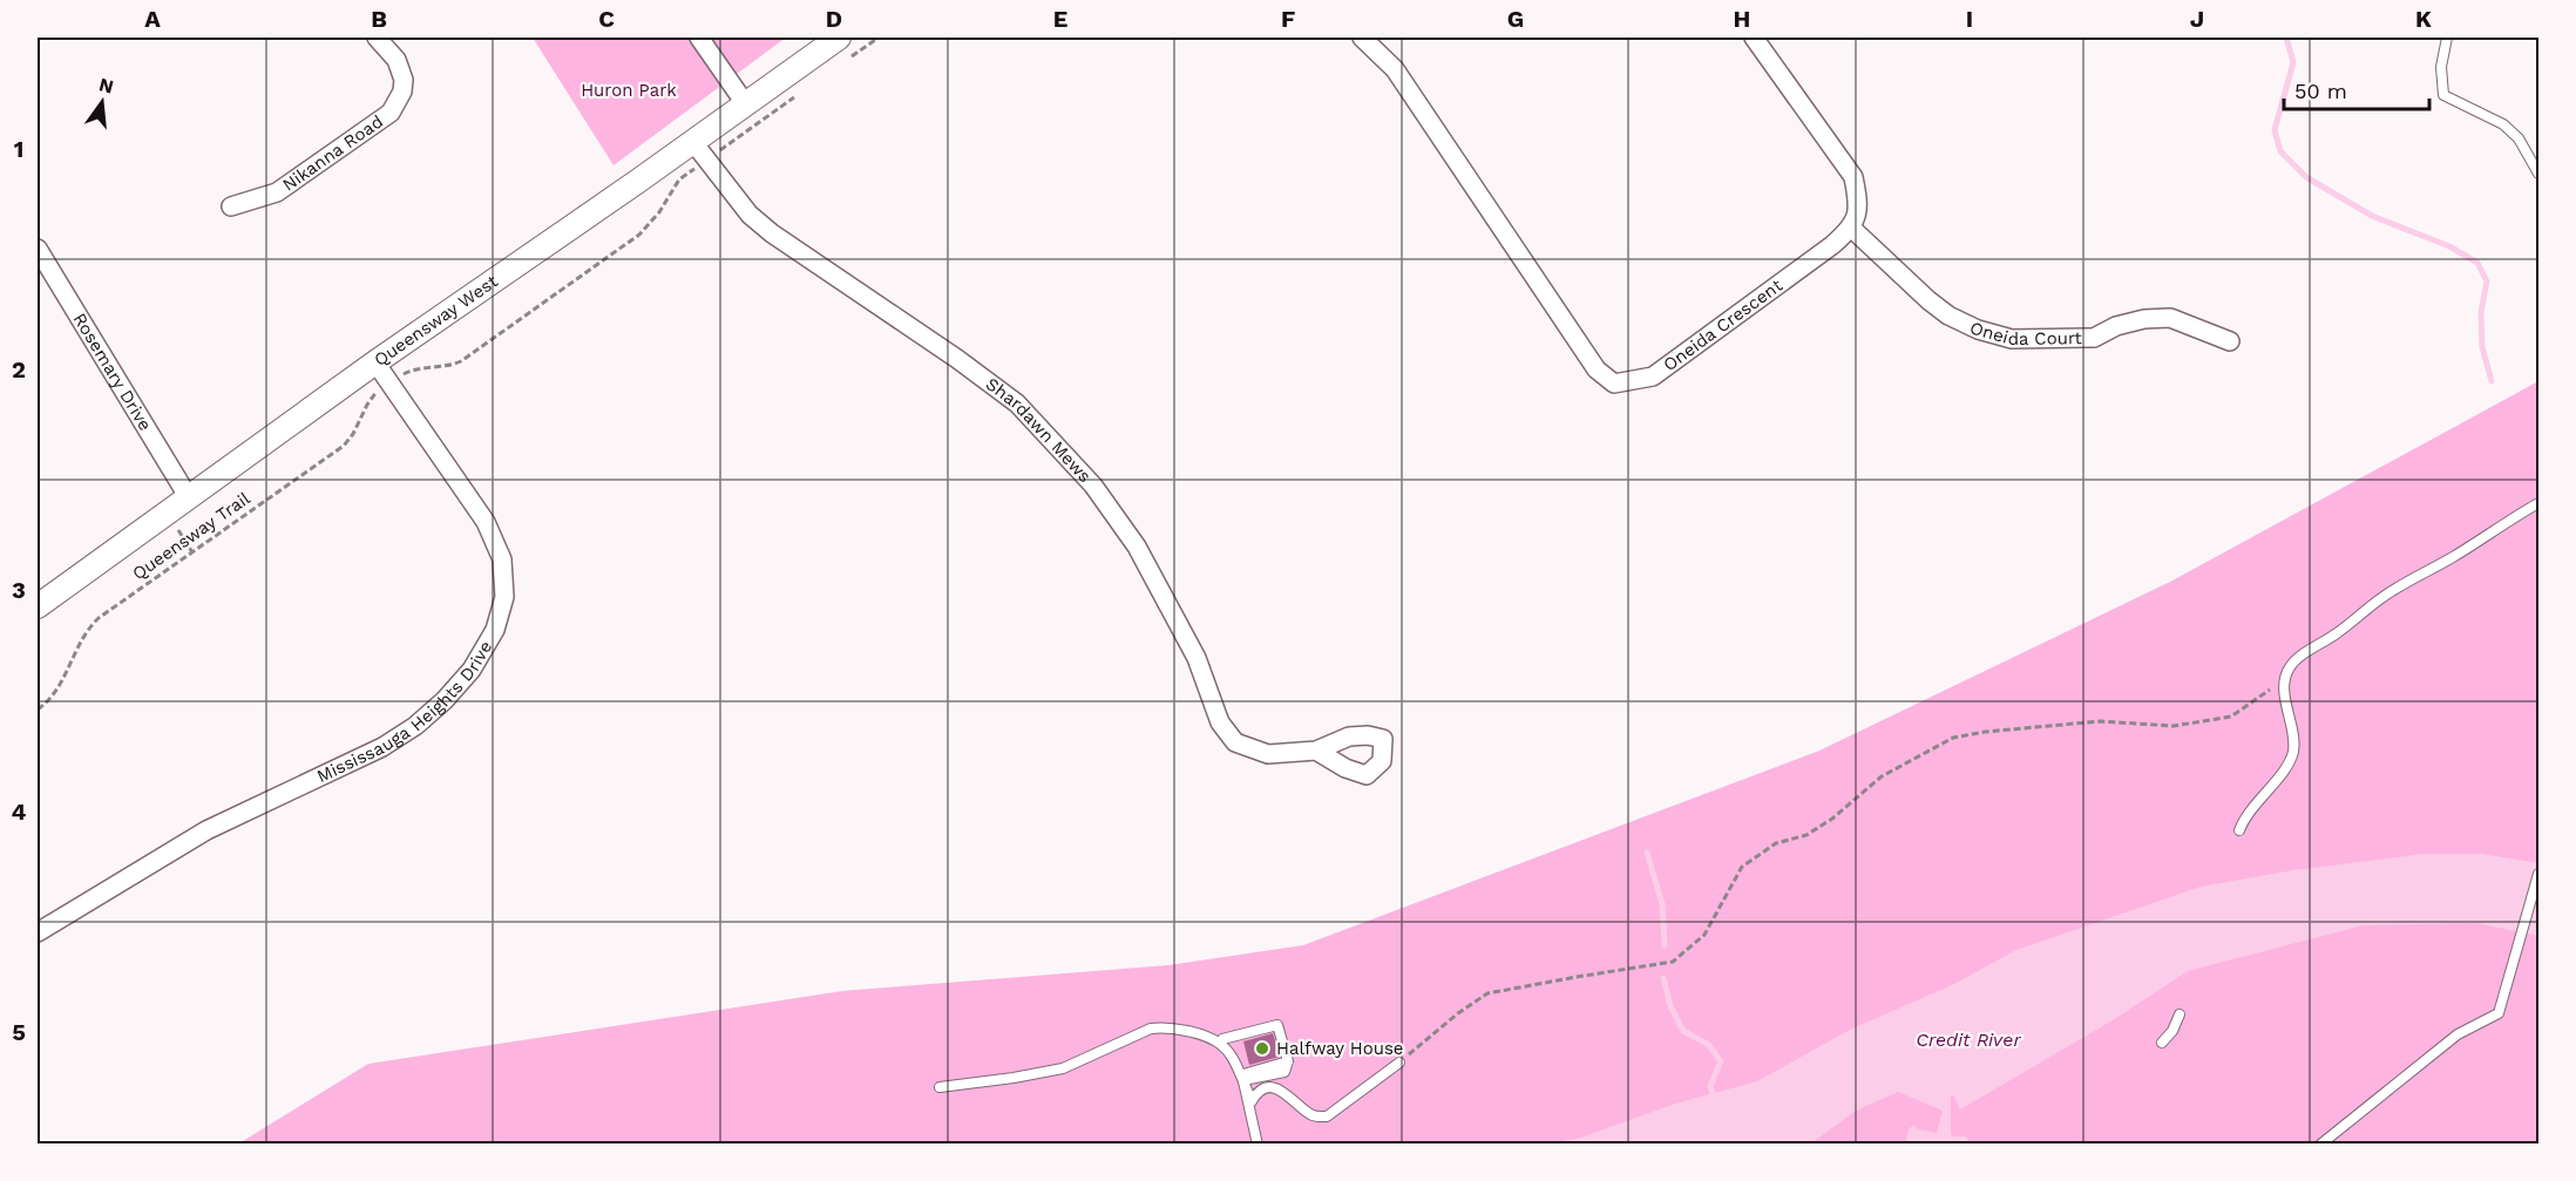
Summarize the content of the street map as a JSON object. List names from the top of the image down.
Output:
{
  "streets": {
    "street": [
      "Nikanna Road",
      "Queensway West",
      "Oneida Crescent",
      "Oneida Court",
      "Rosemary Drive",
      "Shardawn Mews",
      "Mississauga Heights Drive"
    ],
    "path": ["Queensway Trail"]
  },
  "crossings": [
    ["Queensway West", "Rosemary Drive"],
    ["Queensway West", "Shardawn Mews"],
    ["Queensway West", "Mississauga Heights Drive"],
    ["Oneida Crescent", "Oneida Court"]
  ],
  "water": ["Credit River"],
  "parks": ["Huron Park"],
  "places": ["Halfway House"],
  "scale_bar": "50 m",
  "north": "top",
  "grid": {
    "columns": [
      "A",
      "B",
      "C",
      "D",
      "E",
      "F",
      "G",
      "H",
      "I",
      "J",
      "K"
    ],
    "rows": [
      "1",
      "2",
      "3",
      "4",
      "5"
    ]
  }
}
